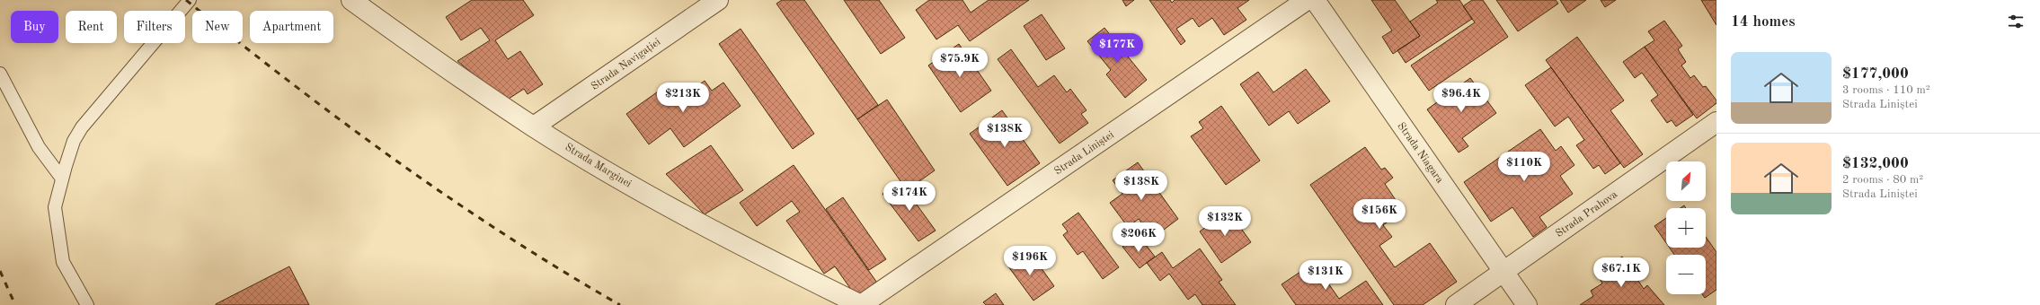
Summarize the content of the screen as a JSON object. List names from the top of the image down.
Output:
{
  "streets": {
    "street": [
      "Strada Navigației",
      "Strada Liniștei",
      "Strada Niagara",
      "Strada Marginei",
      "Strada Prahova"
    ]
  },
  "crossings": [
    ["Strada Navigației", "Strada Marginei"],
    ["Strada Liniștei", "Strada Marginei"],
    ["Strada Niagara", "Strada Prahova"]
  ],
  "north": "top right",
  "page": {
    "heading": "14 homes",
    "chip": [
      "Buy",
      "Rent",
      "Filters",
      "New",
      "Apartment"
    ],
    "price": [
      "$177K",
      "$75.9K",
      "$213K",
      "$96.4K",
      "$138K",
      "$110K",
      "$138K",
      "$174K",
      "$156K",
      "$132K",
      "$206K",
      "$196K",
      "$67.1K",
      "$131K"
    ],
    "list": [
      {
        "name": "$177,000",
        "note": "3 rooms · 110 m² · Strada Liniștei"
      },
      {
        "name": "$132,000",
        "note": "2 rooms · 80 m² · Strada Liniștei"
      }
    ],
    "map_buttons": ["+", "−"]
  }
}
